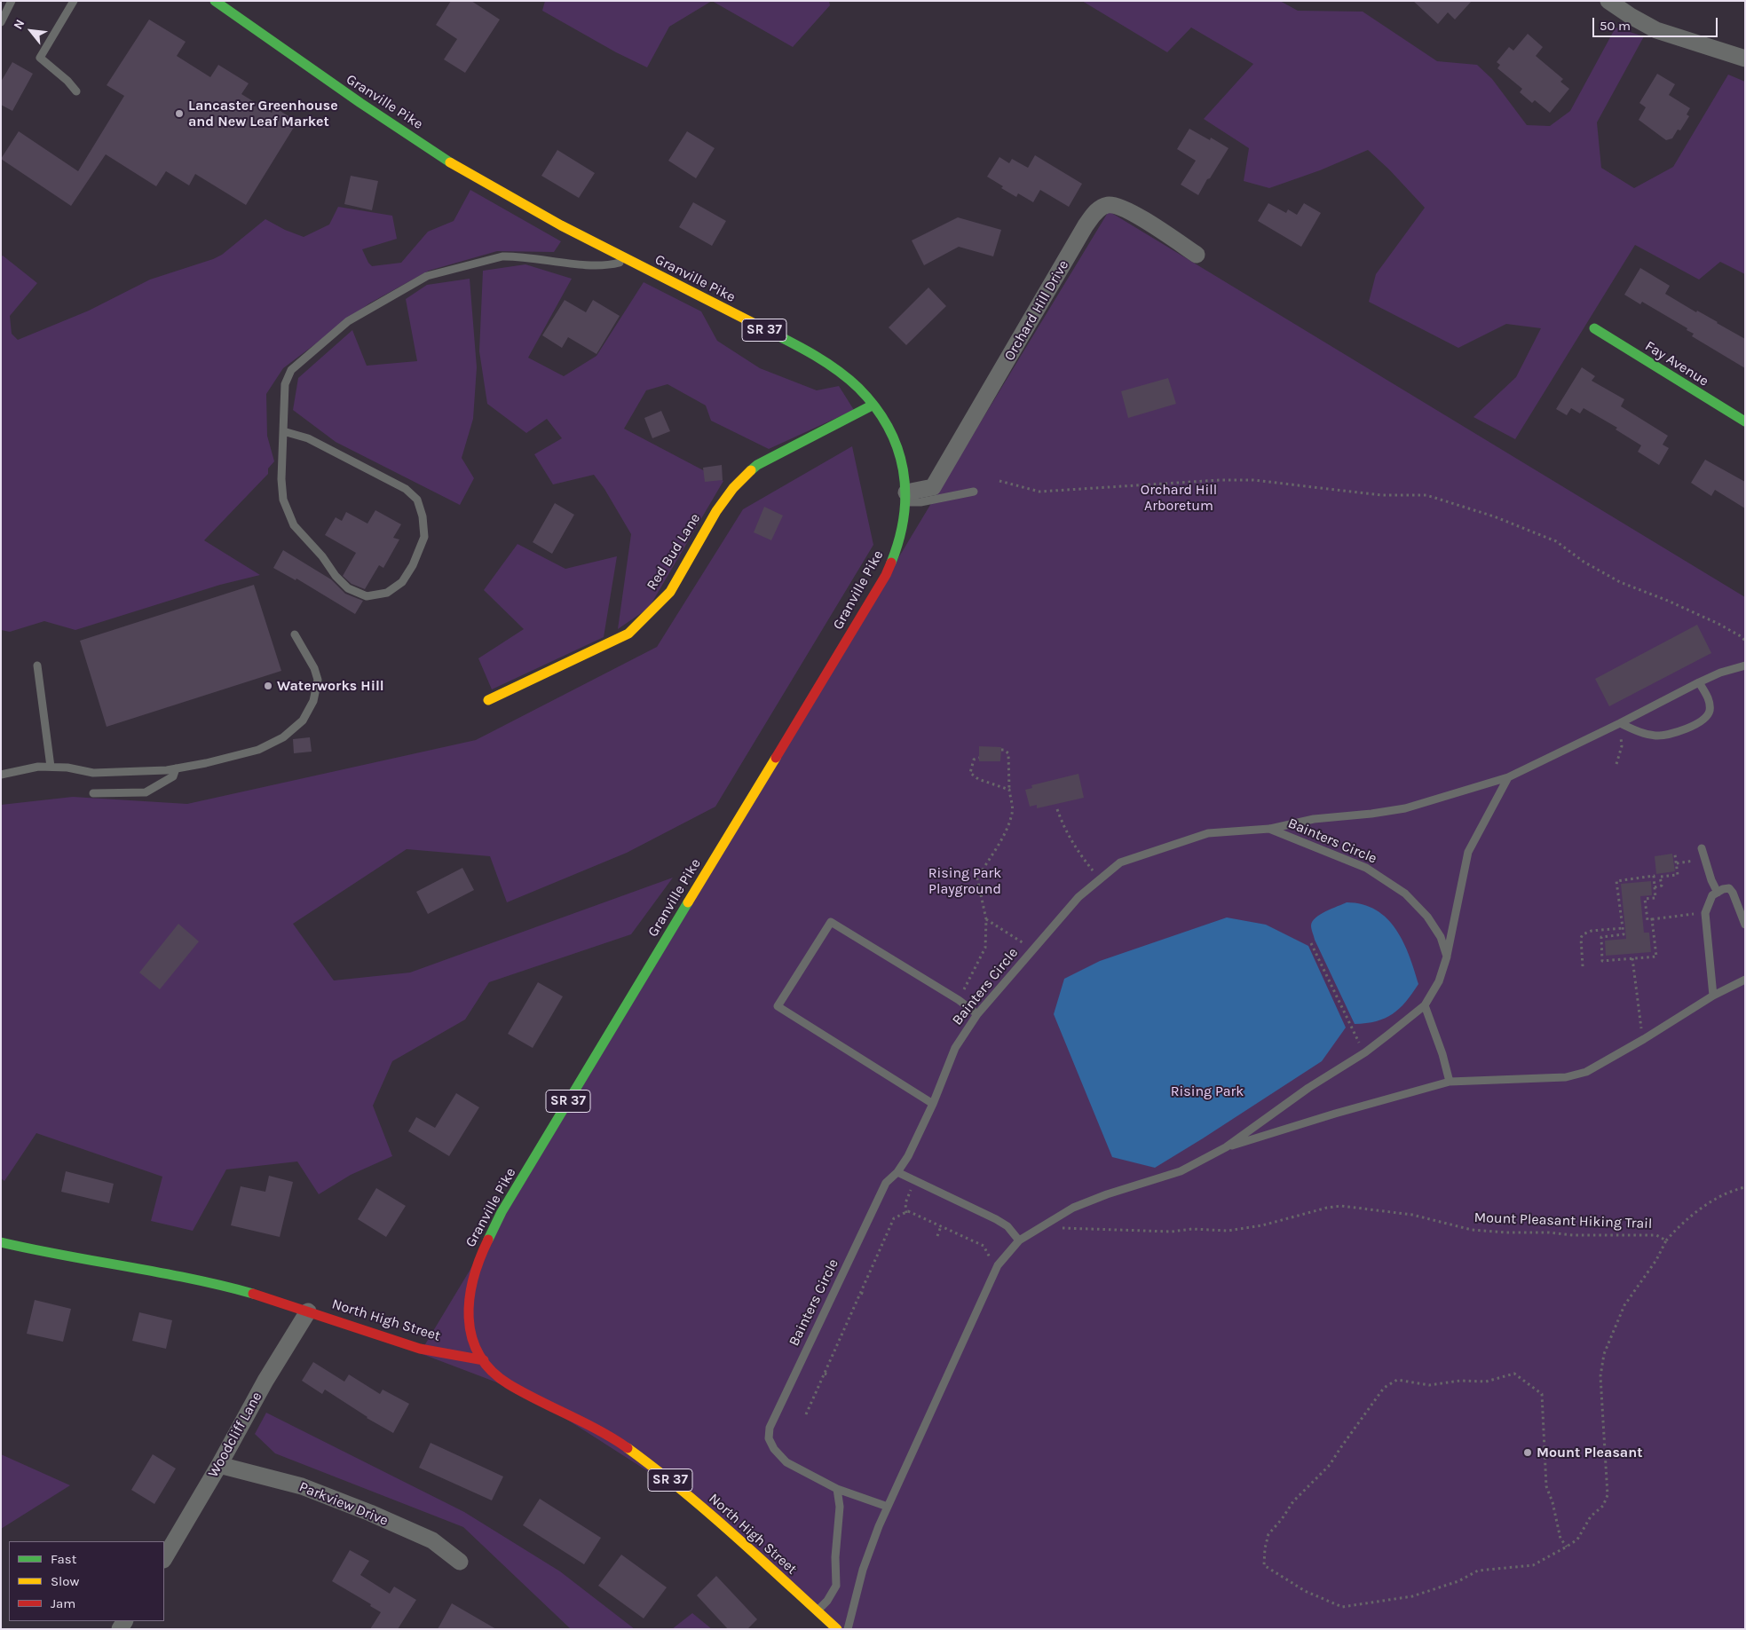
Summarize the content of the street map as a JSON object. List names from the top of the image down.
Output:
{
  "streets": {
    "main road": [
      "Granville Pike",
      "SR 37",
      "Fay Avenue",
      "Red Bud Lane",
      "North High Street"
    ],
    "street": ["Orchard Hill Drive", "Woodcliff Lane", "Parkview Drive"],
    "lane": ["Bainters Circle"],
    "path": ["Mount Pleasant Hiking Trail"]
  },
  "crossings": [
    ["Granville Pike", "Orchard Hill Drive"],
    ["Granville Pike", "Red Bud Lane"],
    ["Granville Pike", "North High Street"],
    ["North High Street", "Woodcliff Lane"],
    ["Woodcliff Lane", "Parkview Drive"]
  ],
  "parks": ["Orchard Hill Arboretum", "Rising Park Playground", "Rising Park"],
  "places": ["Lancaster Greenhouse and New Leaf Market", "Waterworks Hill", "Mount Pleasant"],
  "legend": ["Fast", "Slow", "Jam"],
  "scale_bar": "50 m",
  "north": "top left"
}
